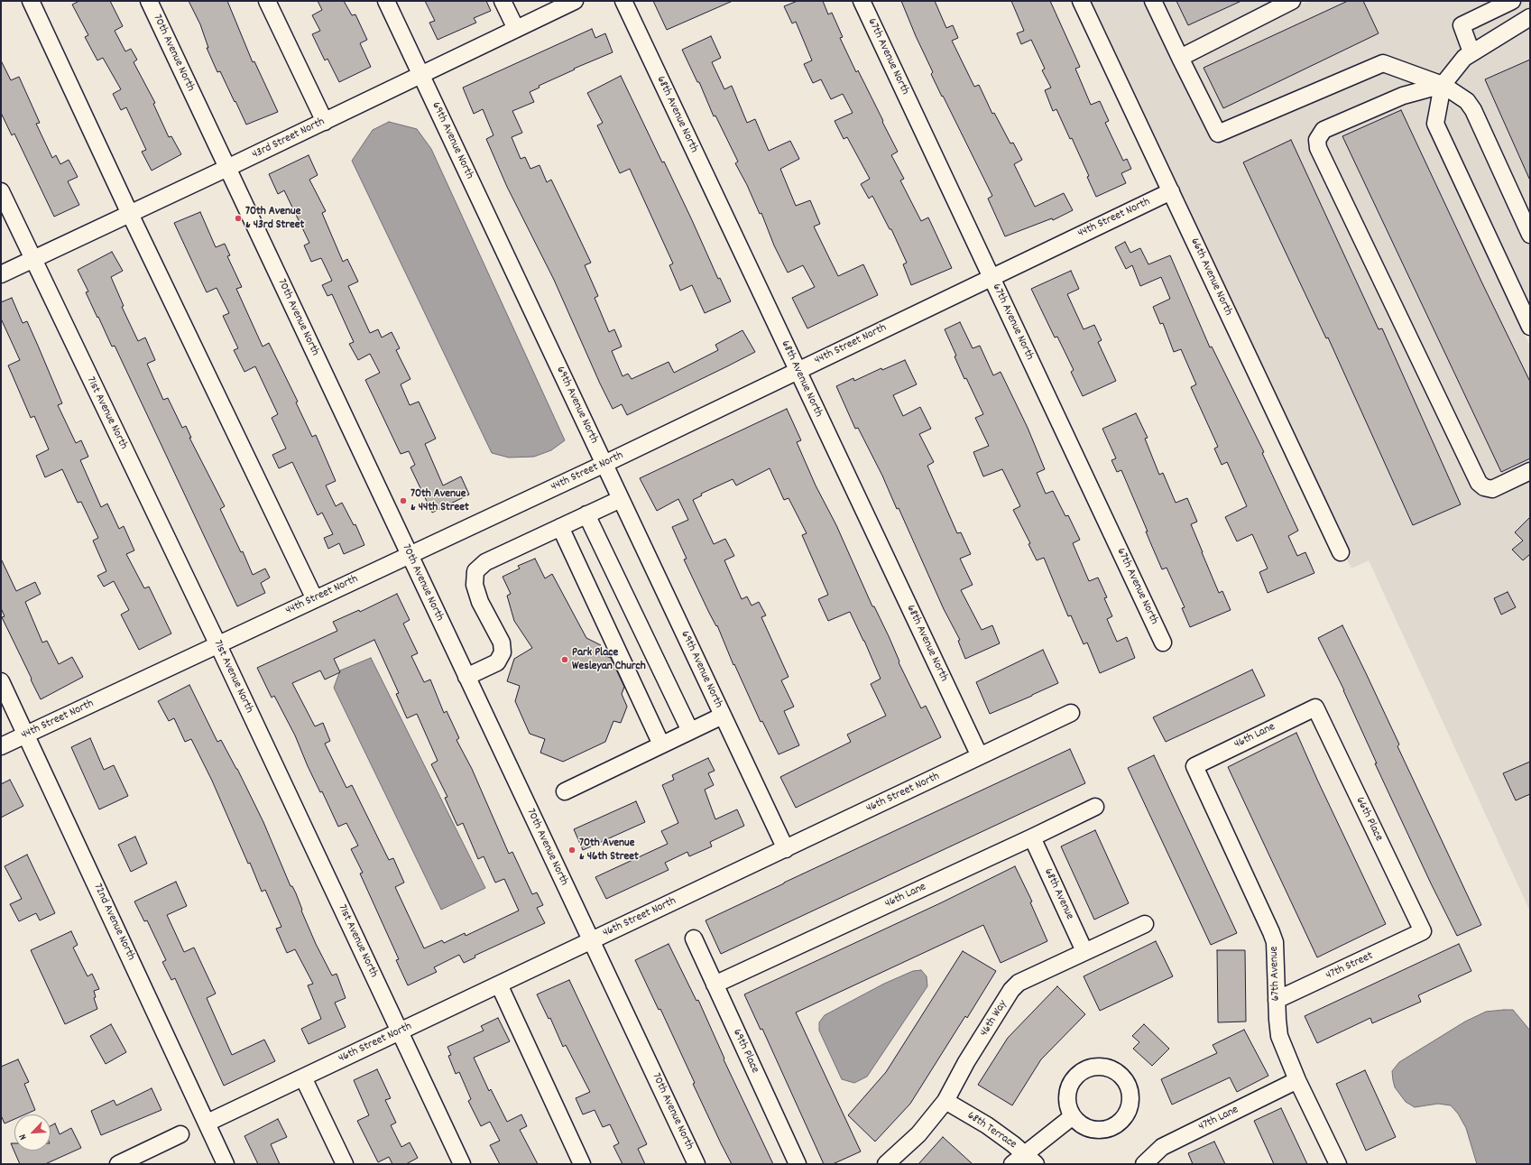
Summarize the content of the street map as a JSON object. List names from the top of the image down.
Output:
{
  "streets": {
    "street": [
      "70th Avenue North",
      "67th Avenue North",
      "68th Avenue North",
      "43rd Street North",
      "69th Avenue North",
      "44th Street North",
      "66th Avenue North",
      "71st Avenue North",
      "46th Lane",
      "46th Street North",
      "66th Place",
      "68th Avenue",
      "72nd Avenue North",
      "47th Street",
      "67th Avenue",
      "46th Way",
      "69th Place",
      "47th Lane",
      "68th Terrace"
    ]
  },
  "crossings": [
    ["70th Avenue North", "43rd Street North"],
    ["70th Avenue North", "44th Street North"],
    ["70th Avenue North", "46th Street North"],
    ["67th Avenue North", "44th Street North"],
    ["68th Avenue North", "44th Street North"],
    ["68th Avenue North", "46th Street North"],
    ["43rd Street North", "69th Avenue North"],
    ["43rd Street North", "71st Avenue North"],
    ["69th Avenue North", "44th Street North"],
    ["69th Avenue North", "46th Street North"],
    ["44th Street North", "66th Avenue North"],
    ["44th Street North", "71st Avenue North"],
    ["44th Street North", "72nd Avenue North"],
    ["71st Avenue North", "46th Street North"],
    ["46th Lane", "66th Place"],
    ["46th Lane", "68th Avenue"],
    ["46th Lane", "67th Avenue"],
    ["46th Lane", "69th Place"],
    ["46th Street North", "72nd Avenue North"],
    ["66th Place", "47th Street"],
    ["68th Avenue", "46th Way"],
    ["47th Street", "67th Avenue"],
    ["67th Avenue", "47th Lane"],
    ["46th Way", "68th Terrace"]
  ],
  "places": [
    "70th Avenue & 43rd Street",
    "70th Avenue & 44th Street",
    "Park Place Wesleyan Church",
    "70th Avenue & 46th Street"
  ],
  "north": "bottom left"
}
